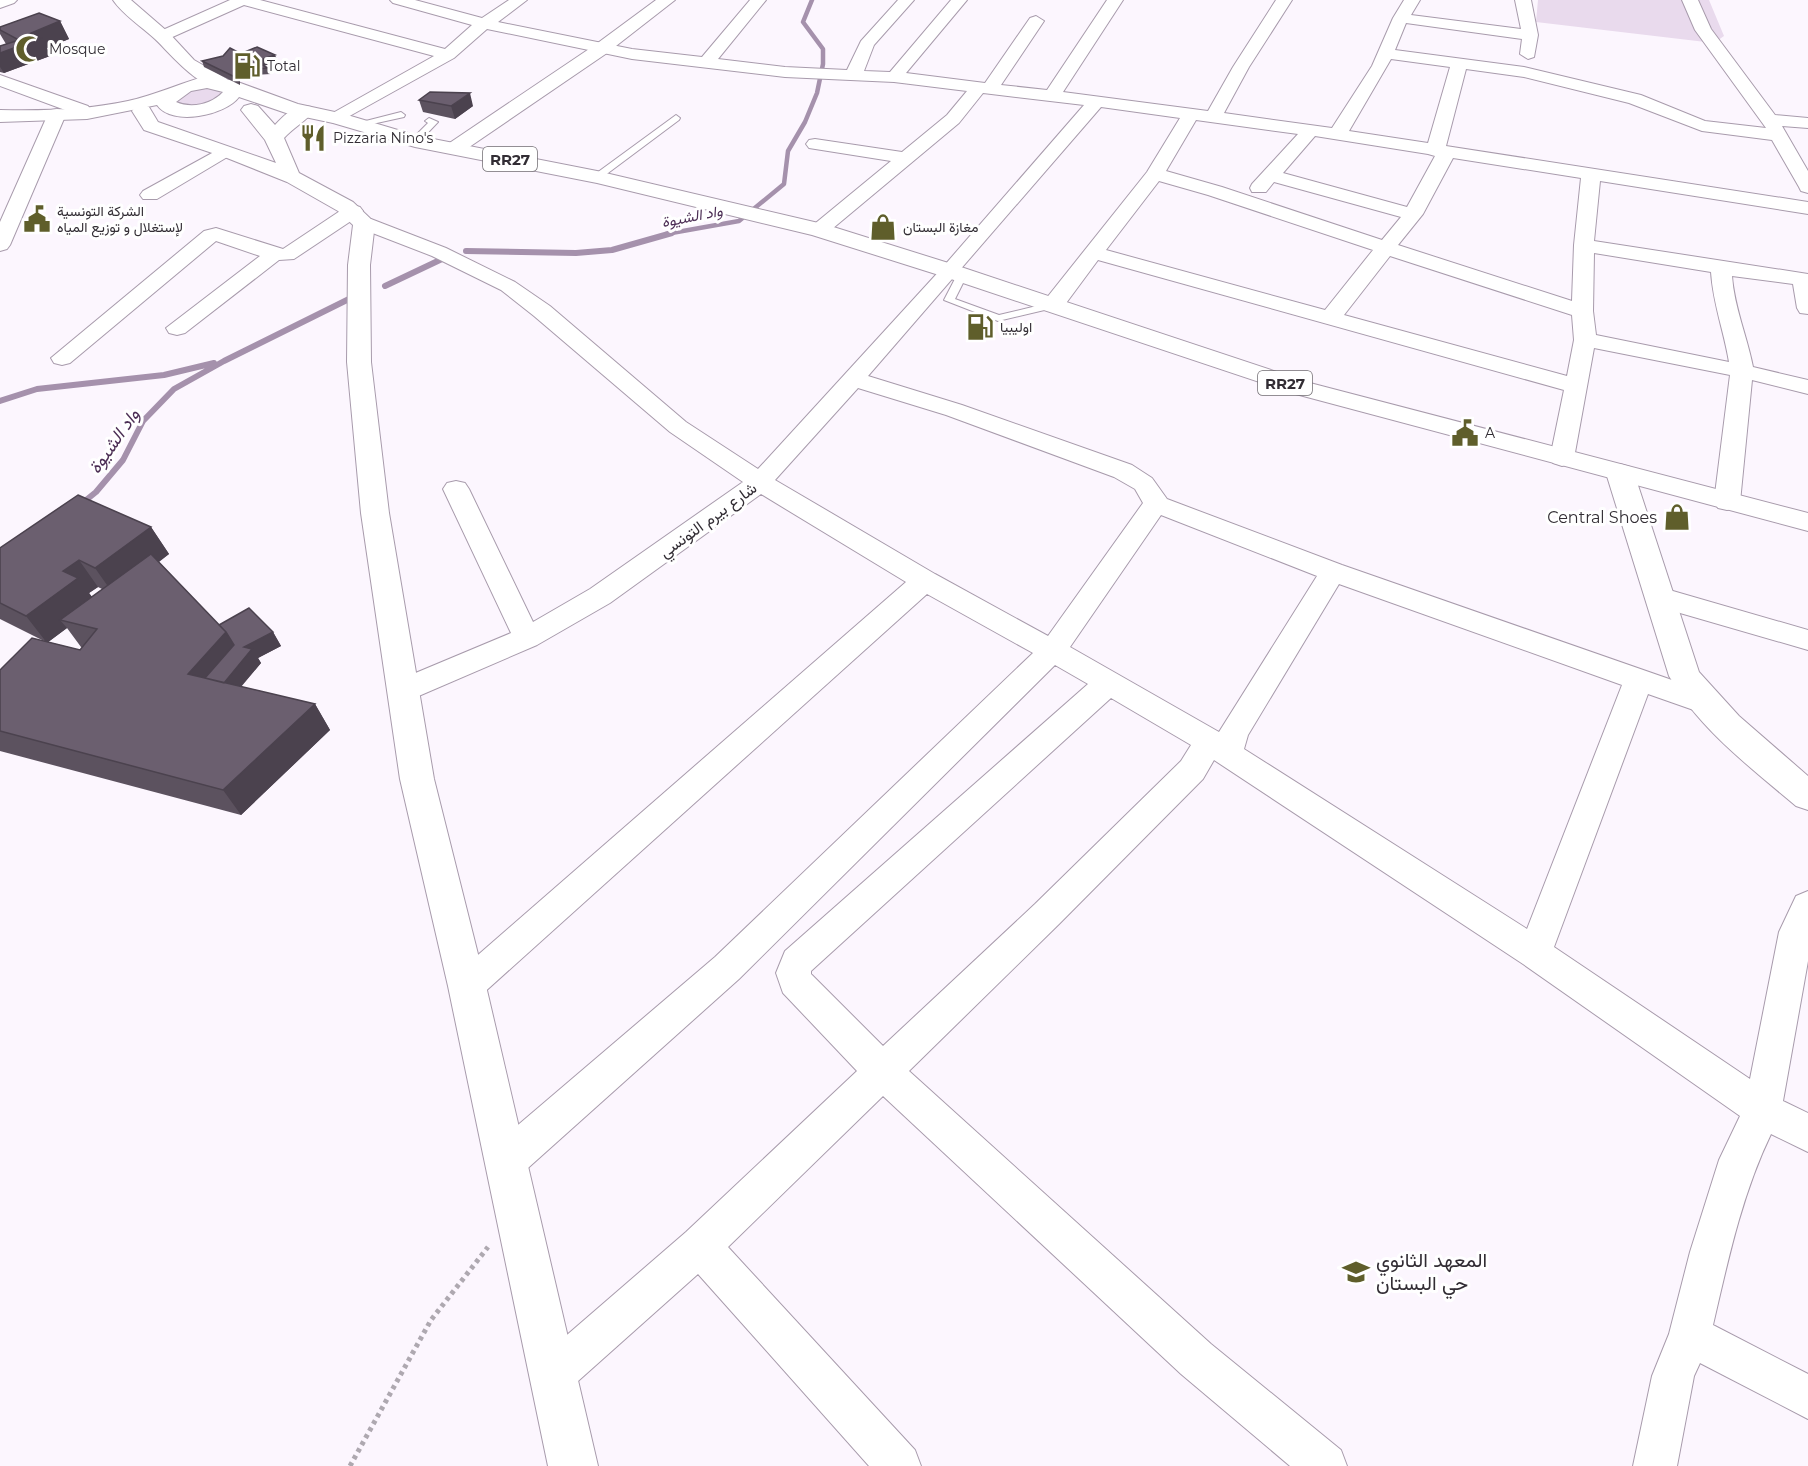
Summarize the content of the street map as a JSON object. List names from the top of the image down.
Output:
{
  "streets": {
    "street": ["RR27", "شارع بيرم التونسي"]
  },
  "crossings": [
    ["RR27", "شارع بيرم التونسي"]
  ],
  "water": ["واد الشيوة"],
  "places": {
    "mosque": ["Mosque"],
    "fuel station": ["Total", "اوليبيا"],
    "restaurant": ["Pizzaria Nino's"],
    "public building": ["الشركة التونسية لإستغلال و توزيع المياه", "A"],
    "shop": ["مغازة البستان", "Central Shoes"],
    "school or university": ["المعهد الثانوي حي البستان"]
  }
}
